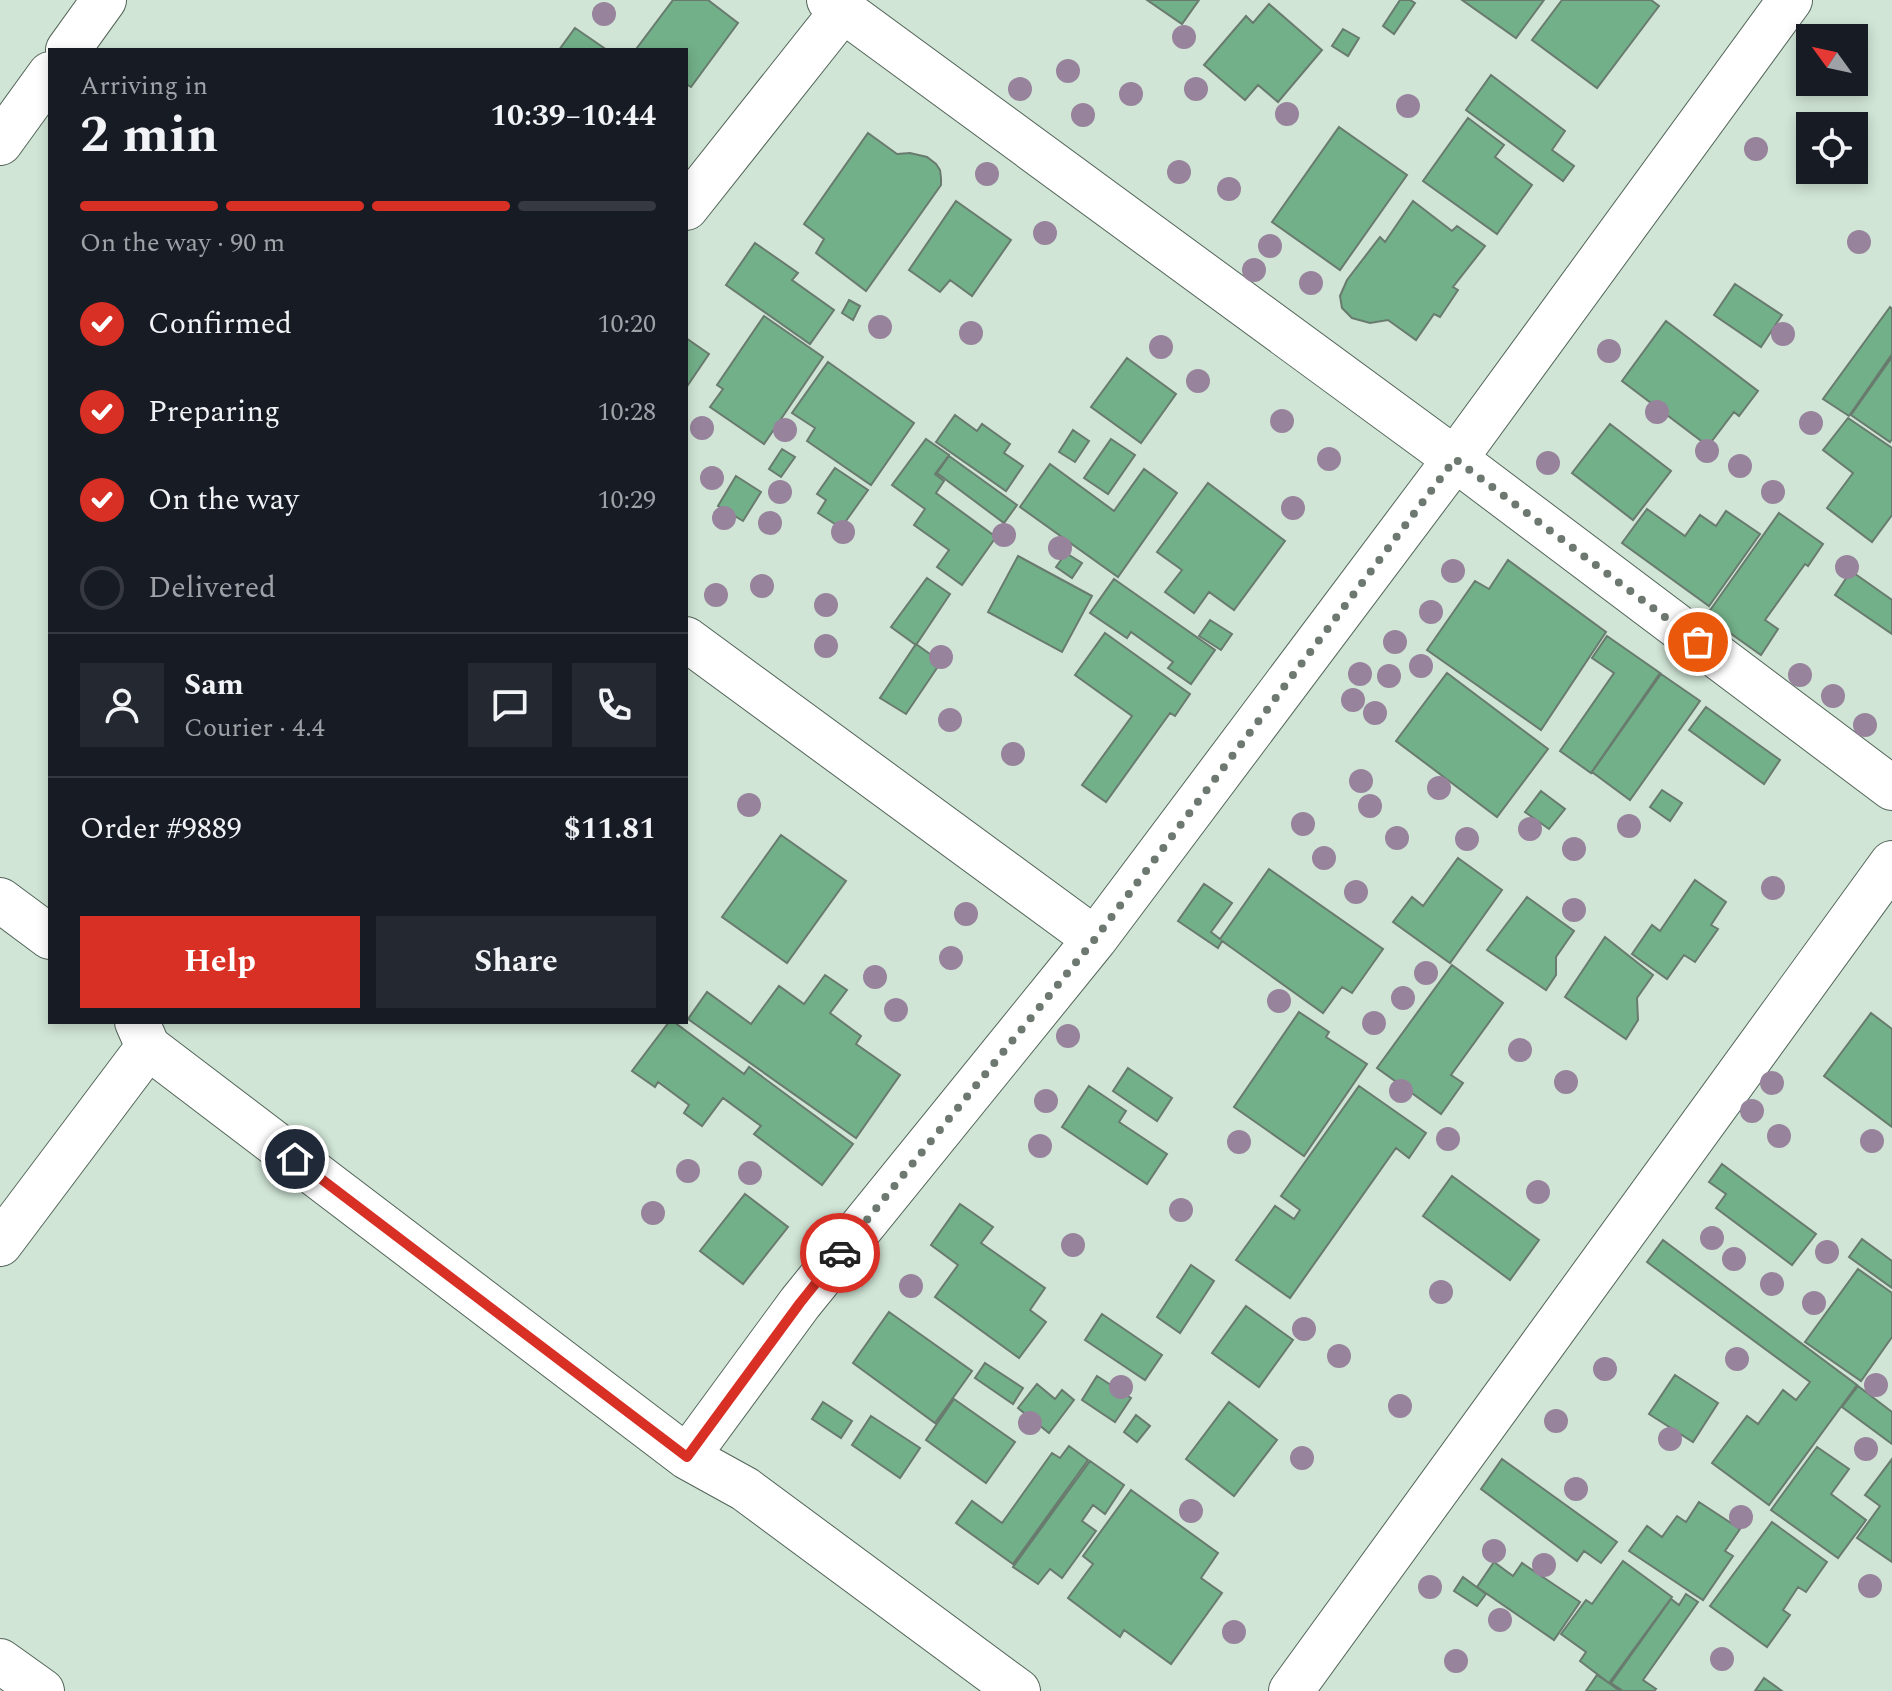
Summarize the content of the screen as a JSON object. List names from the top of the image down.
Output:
{
  "north": "top left",
  "page": {
    "heading": ["2 min", "Arriving in", "10:39–10:44"],
    "panel": [
      "Sam",
      "Courier · 4.4",
      "Order #9889",
      "$11.81"
    ],
    "bar": "On the way · 90 m",
    "list": [
      ["Confirmed", "10:20"],
      ["Preparing", "10:28"],
      ["On the way", "10:29"],
      "Delivered"
    ],
    "buttons": ["Help", "Share"]
  }
}
